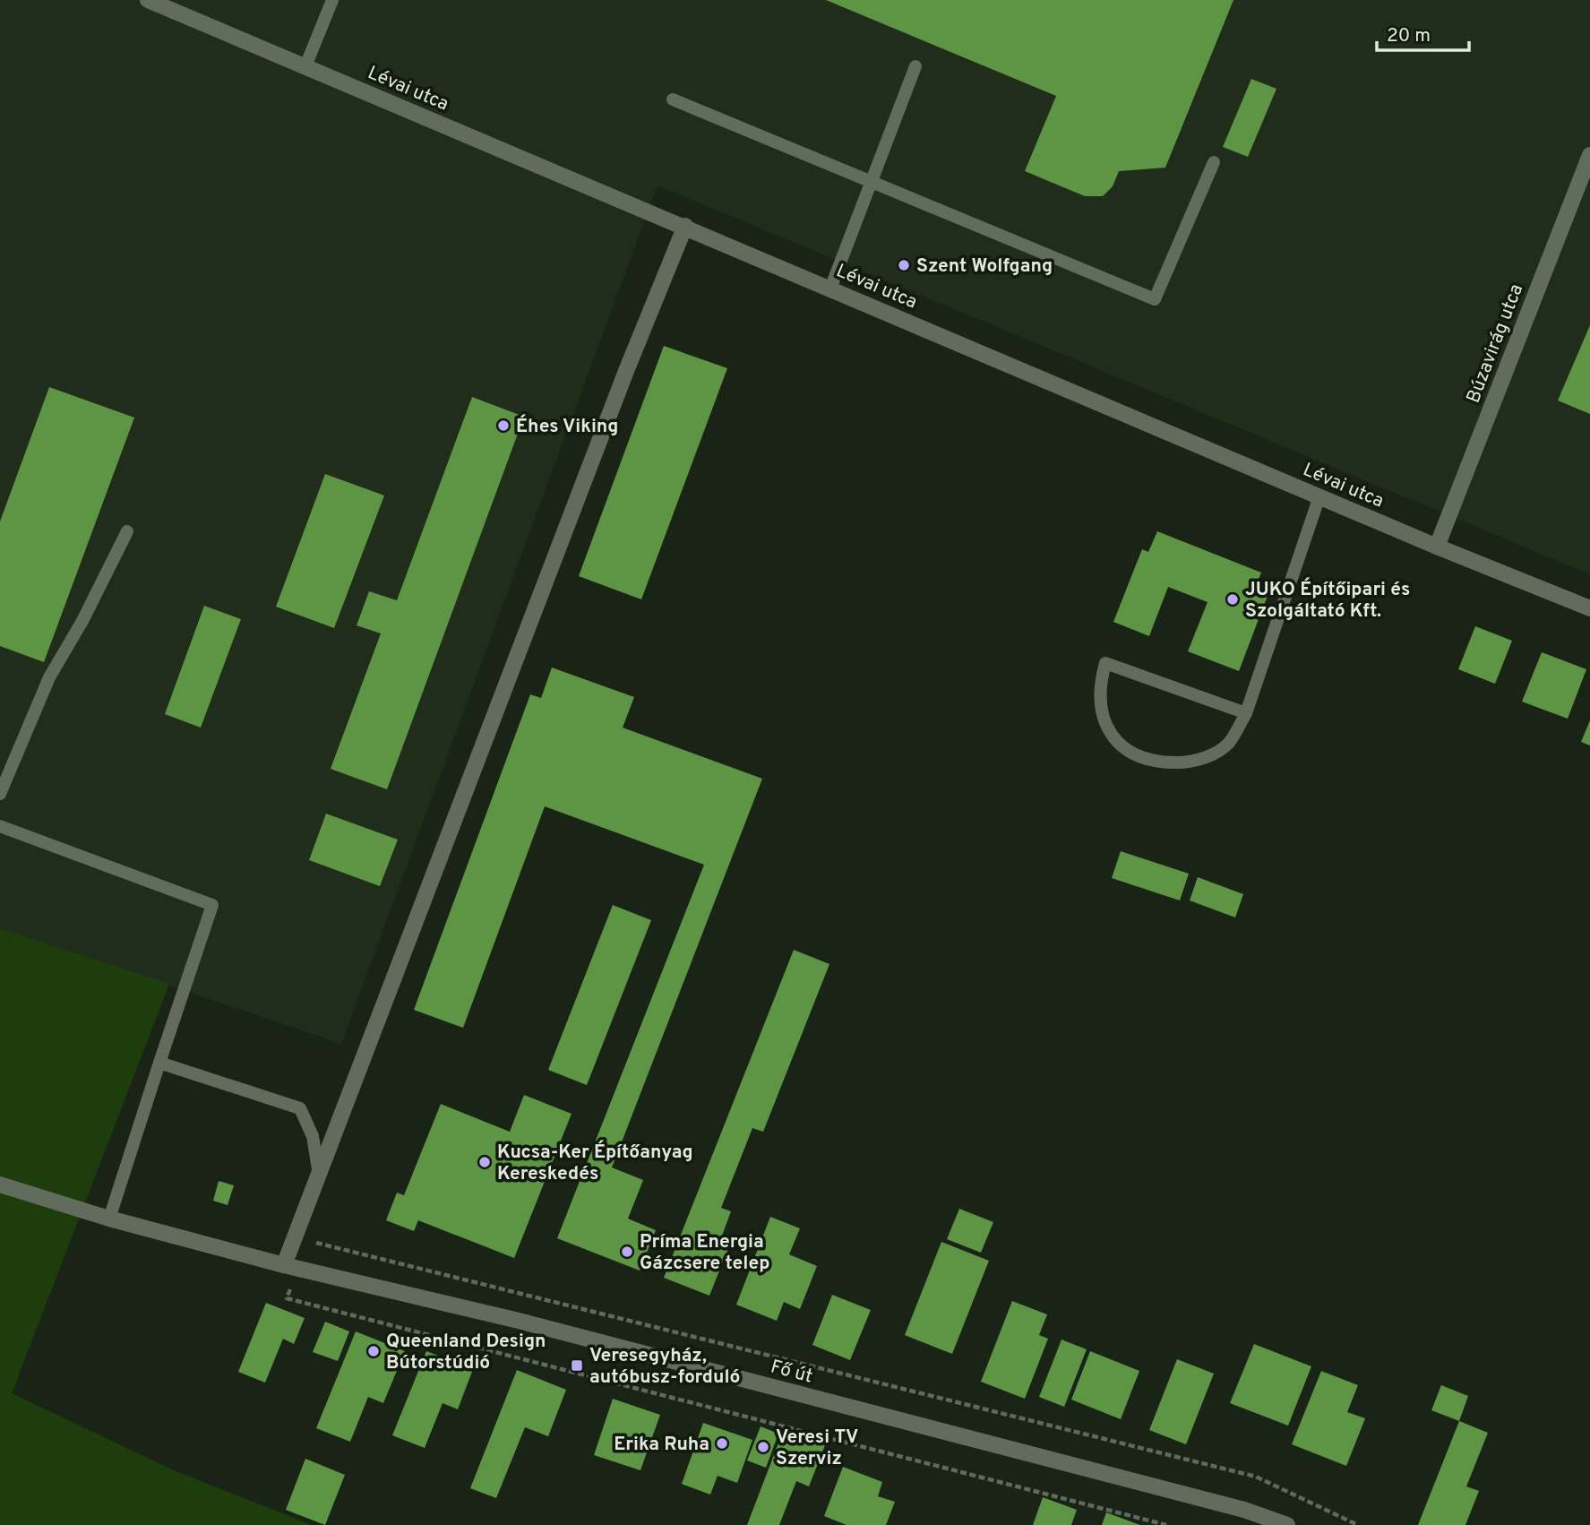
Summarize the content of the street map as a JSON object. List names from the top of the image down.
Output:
{
  "streets": {
    "street": ["Lévai utca", "Búzavirág utca", "Fő út"]
  },
  "crossings": [
    ["Lévai utca", "Búzavirág utca"]
  ],
  "places": {
    "other": [
      "Szent Wolfgang",
      "Éhes Viking",
      "JUKO Építőipari és Szolgáltató Kft.",
      "Kucsa-Ker Építőanyag Kereskedés",
      "Príma Energia Gázcsere telep",
      "Queenland Design Bútorstúdió",
      "Erika Ruha",
      "Veresi TV Szerviz"
    ],
    "transit": ["Veresegyház, autóbusz-forduló"]
  },
  "scale_bar": "20 m"
}
